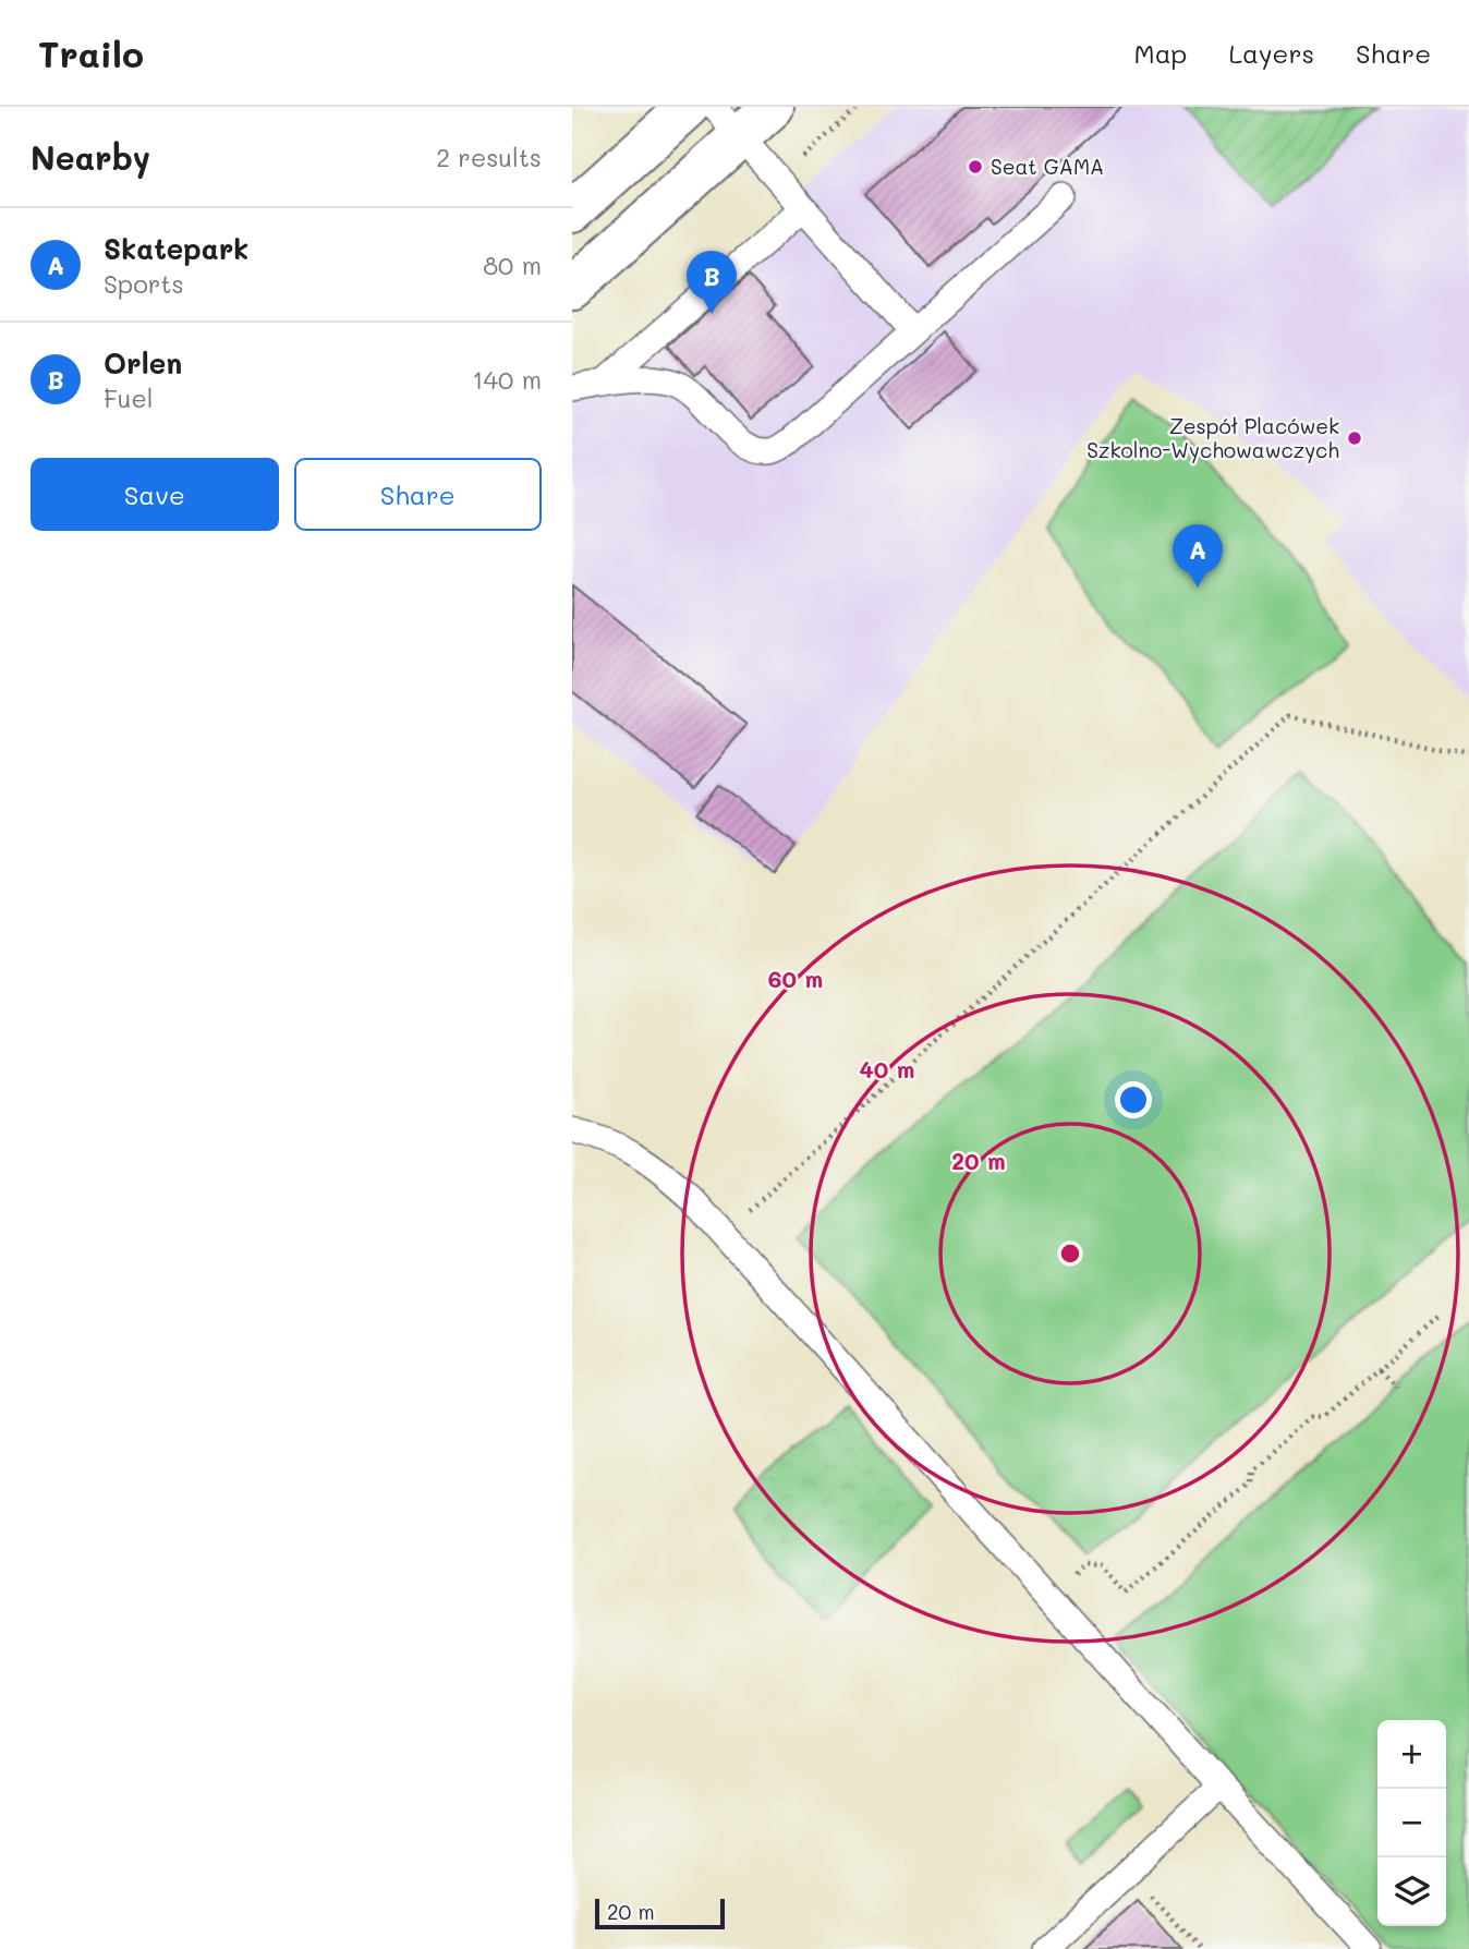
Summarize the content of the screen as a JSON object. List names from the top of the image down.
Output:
{
  "places": ["Seat GAMA", "Zespół Placówek Szkolno-Wychowawczych"],
  "scale_bar": "20 m",
  "page": {
    "header": "Trailo",
    "nav": ["Map", "Layers", "Share"],
    "heading": ["Nearby", "2 results"],
    "list": [
      {
        "mark": "A",
        "name": "Skatepark",
        "note": "Sports",
        "value": "80 m"
      },
      {
        "mark": "B",
        "name": "Orlen",
        "note": "Fuel",
        "value": "140 m"
      }
    ],
    "pins": ["B", "A"],
    "buttons": ["Save", "Share"],
    "map_buttons": ["+", "−"],
    "scale": "20 m"
  },
  "rings": ["60 m", "40 m", "20 m"]
}
